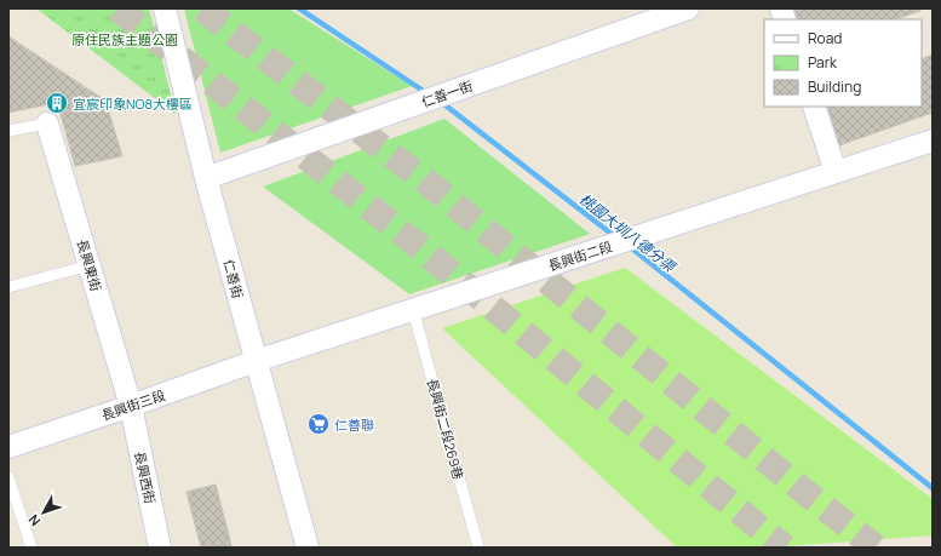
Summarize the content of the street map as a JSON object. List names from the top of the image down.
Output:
{
  "streets": {
    "street": [
      "仁善一街",
      "長興街二段",
      "長興東街",
      "仁善街",
      "長興街三段",
      "長興西街"
    ],
    "lane": ["長興街二段269巷"]
  },
  "crossings": [
    ["仁善一街", "仁善街"],
    ["長興街二段", "仁善街"],
    ["長興街二段", "長興街三段"],
    ["長興街二段", "長興街二段269巷"],
    ["長興東街", "長興街三段"],
    ["長興東街", "長興西街"],
    ["仁善街", "長興街三段"],
    ["長興街三段", "長興西街"]
  ],
  "water": ["桃園大圳八德分渠"],
  "parks": ["原住民族主題公園"],
  "places": {
    "building": ["宜宸印象NO8大樓區"],
    "supermarket": ["仁善聯"]
  },
  "legend": ["Road", "Park", "Building"],
  "north": "bottom left"
}
